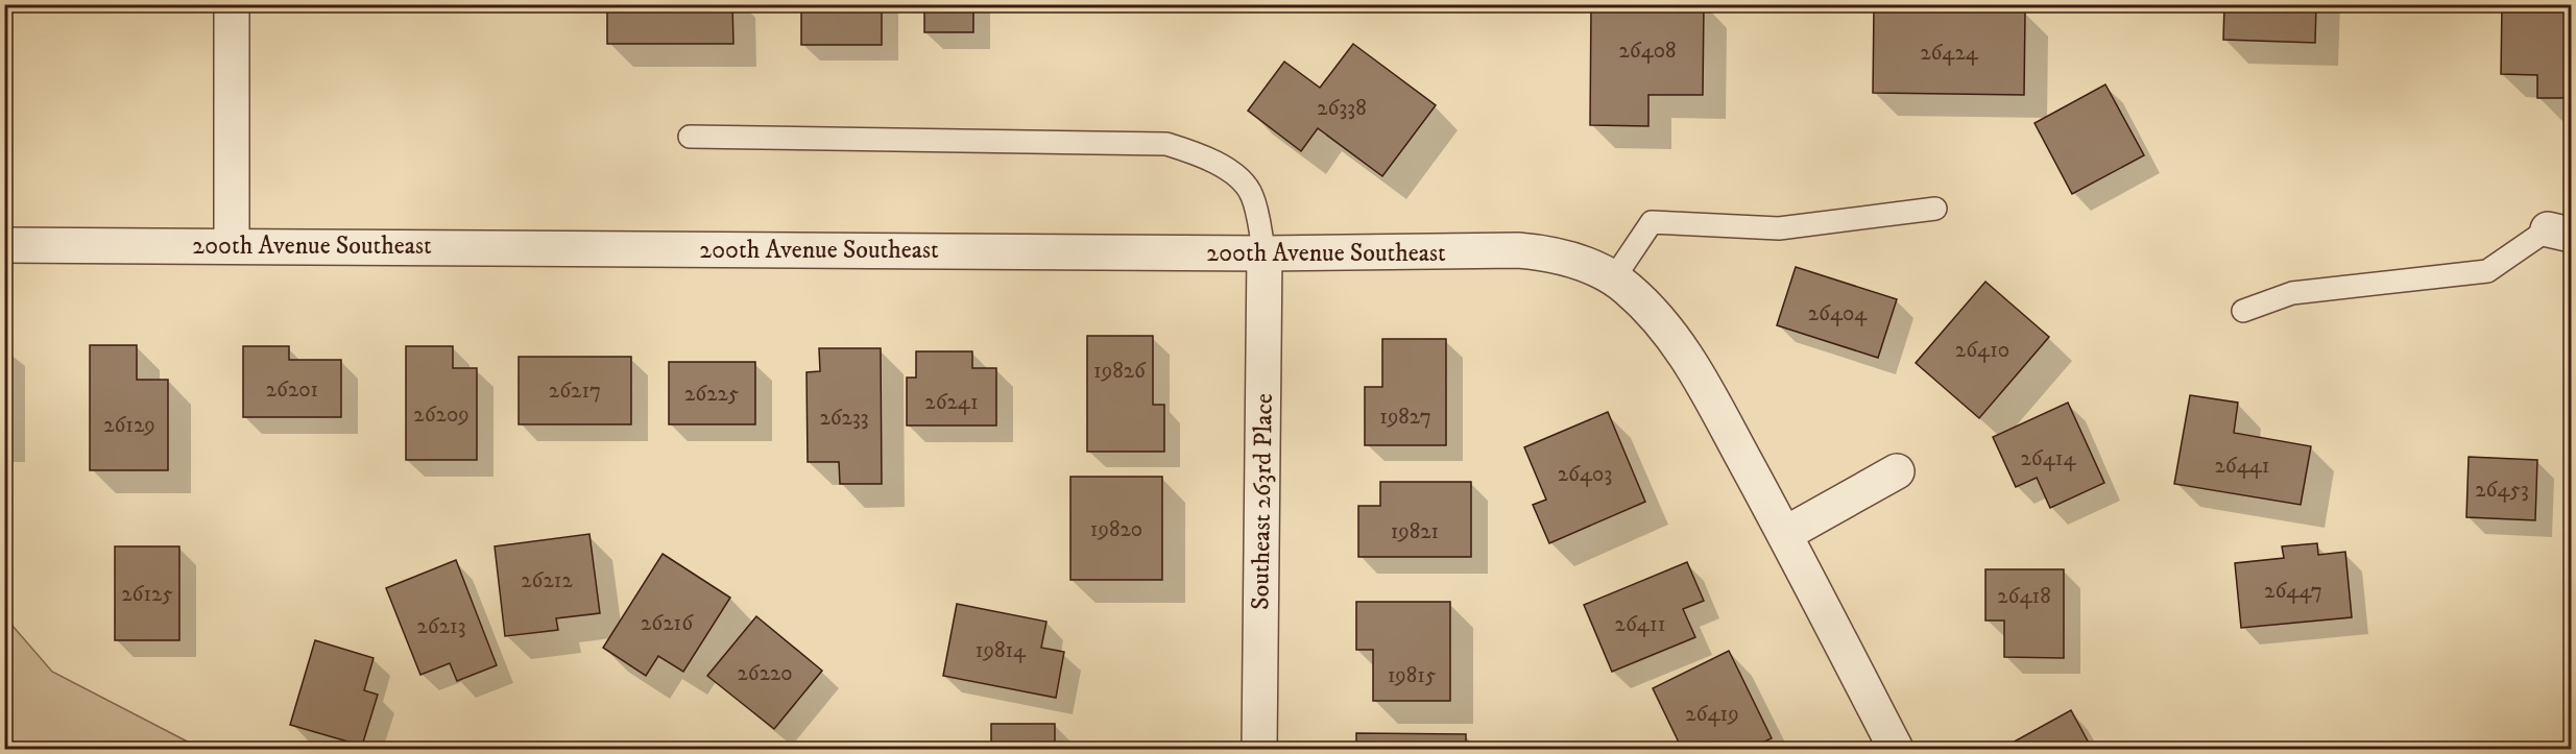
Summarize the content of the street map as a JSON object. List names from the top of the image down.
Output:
{
  "streets": {
    "street": ["200th Avenue Southeast", "Southeast 263rd Place"]
  },
  "crossings": [
    ["200th Avenue Southeast", "Southeast 263rd Place"]
  ],
  "house_numbers": [
    "26408",
    "26424",
    "26338",
    "26404",
    "26410",
    "19826",
    "26201",
    "26217",
    "26225",
    "26241",
    "26209",
    "19827",
    "26233",
    "26129",
    "26414",
    "26441",
    "26403",
    "26453",
    "19820",
    "19821",
    "26212",
    "26447",
    "26125",
    "26418",
    "26216",
    "26411",
    "26213",
    "19814",
    "26220",
    "19815",
    "26419"
  ]
}
